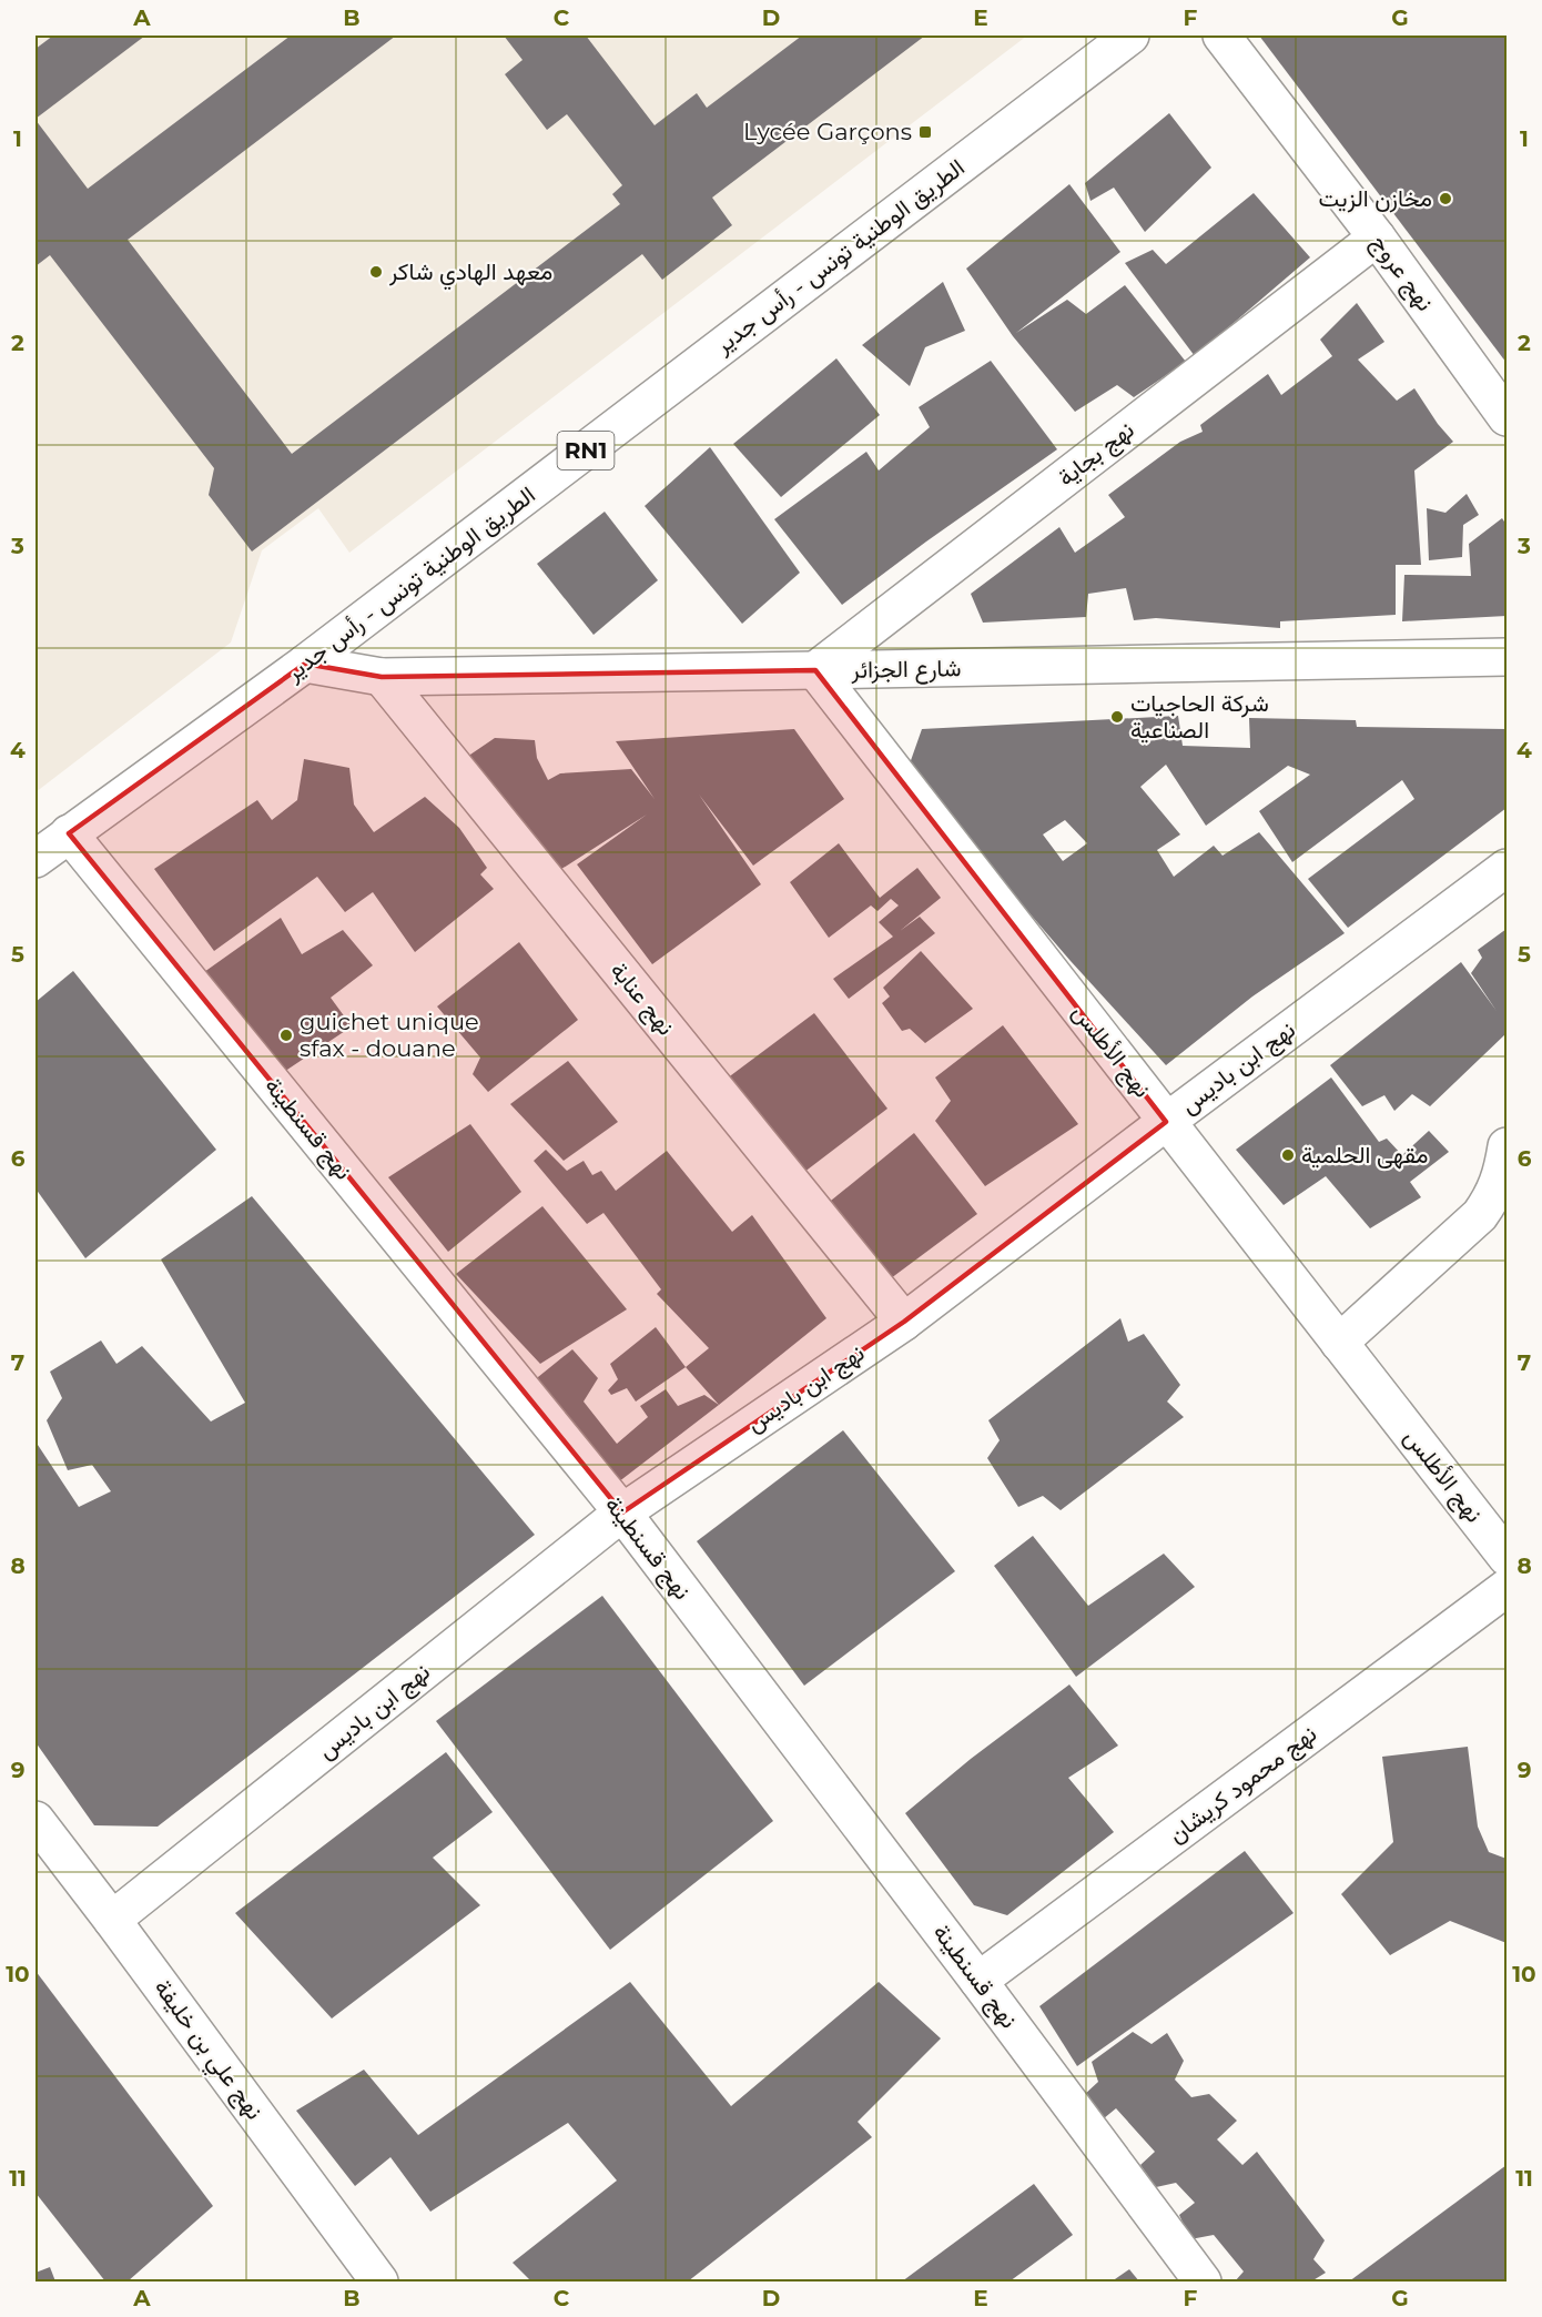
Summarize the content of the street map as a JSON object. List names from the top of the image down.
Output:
{
  "streets": {
    "street": [
      "الطريق الوطنية تونس - رأس جدير",
      "نهج عروج",
      "RN1",
      "نهج بجاية",
      "شارع الجزائر",
      "نهج عنابة",
      "نهج الأطلس",
      "نهج ابن باديس",
      "نهج قسنطينة",
      "نهج محمود كريشان",
      "نهج علي بن خليفة"
    ]
  },
  "crossings": [
    ["الطريق الوطنية تونس - رأس جدير", "شارع الجزائر"],
    ["الطريق الوطنية تونس - رأس جدير", "نهج قسنطينة"],
    ["نهج عروج", "نهج بجاية"],
    ["نهج بجاية", "شارع الجزائر"],
    ["نهج بجاية", "نهج الأطلس"],
    ["شارع الجزائر", "نهج عنابة"],
    ["شارع الجزائر", "نهج الأطلس"],
    ["نهج عنابة", "نهج ابن باديس"],
    ["نهج الأطلس", "نهج ابن باديس"],
    ["نهج ابن باديس", "نهج قسنطينة"],
    ["نهج ابن باديس", "نهج علي بن خليفة"],
    ["نهج قسنطينة", "نهج محمود كريشان"]
  ],
  "places": {
    "transit": ["Lycée Garçons"],
    "other": [
      "مخازن الزيت",
      "معهد الهادي شاكر",
      "شركة الحاجيات الصناعية",
      "guichet unique sfax - douane",
      "مقهى الحلمية"
    ]
  },
  "grid": {
    "columns": [
      "A",
      "B",
      "C",
      "D",
      "E",
      "F",
      "G"
    ],
    "rows": [
      "1",
      "2",
      "3",
      "4",
      "5",
      "6",
      "7",
      "8",
      "9",
      "10",
      "11"
    ]
  }
}
